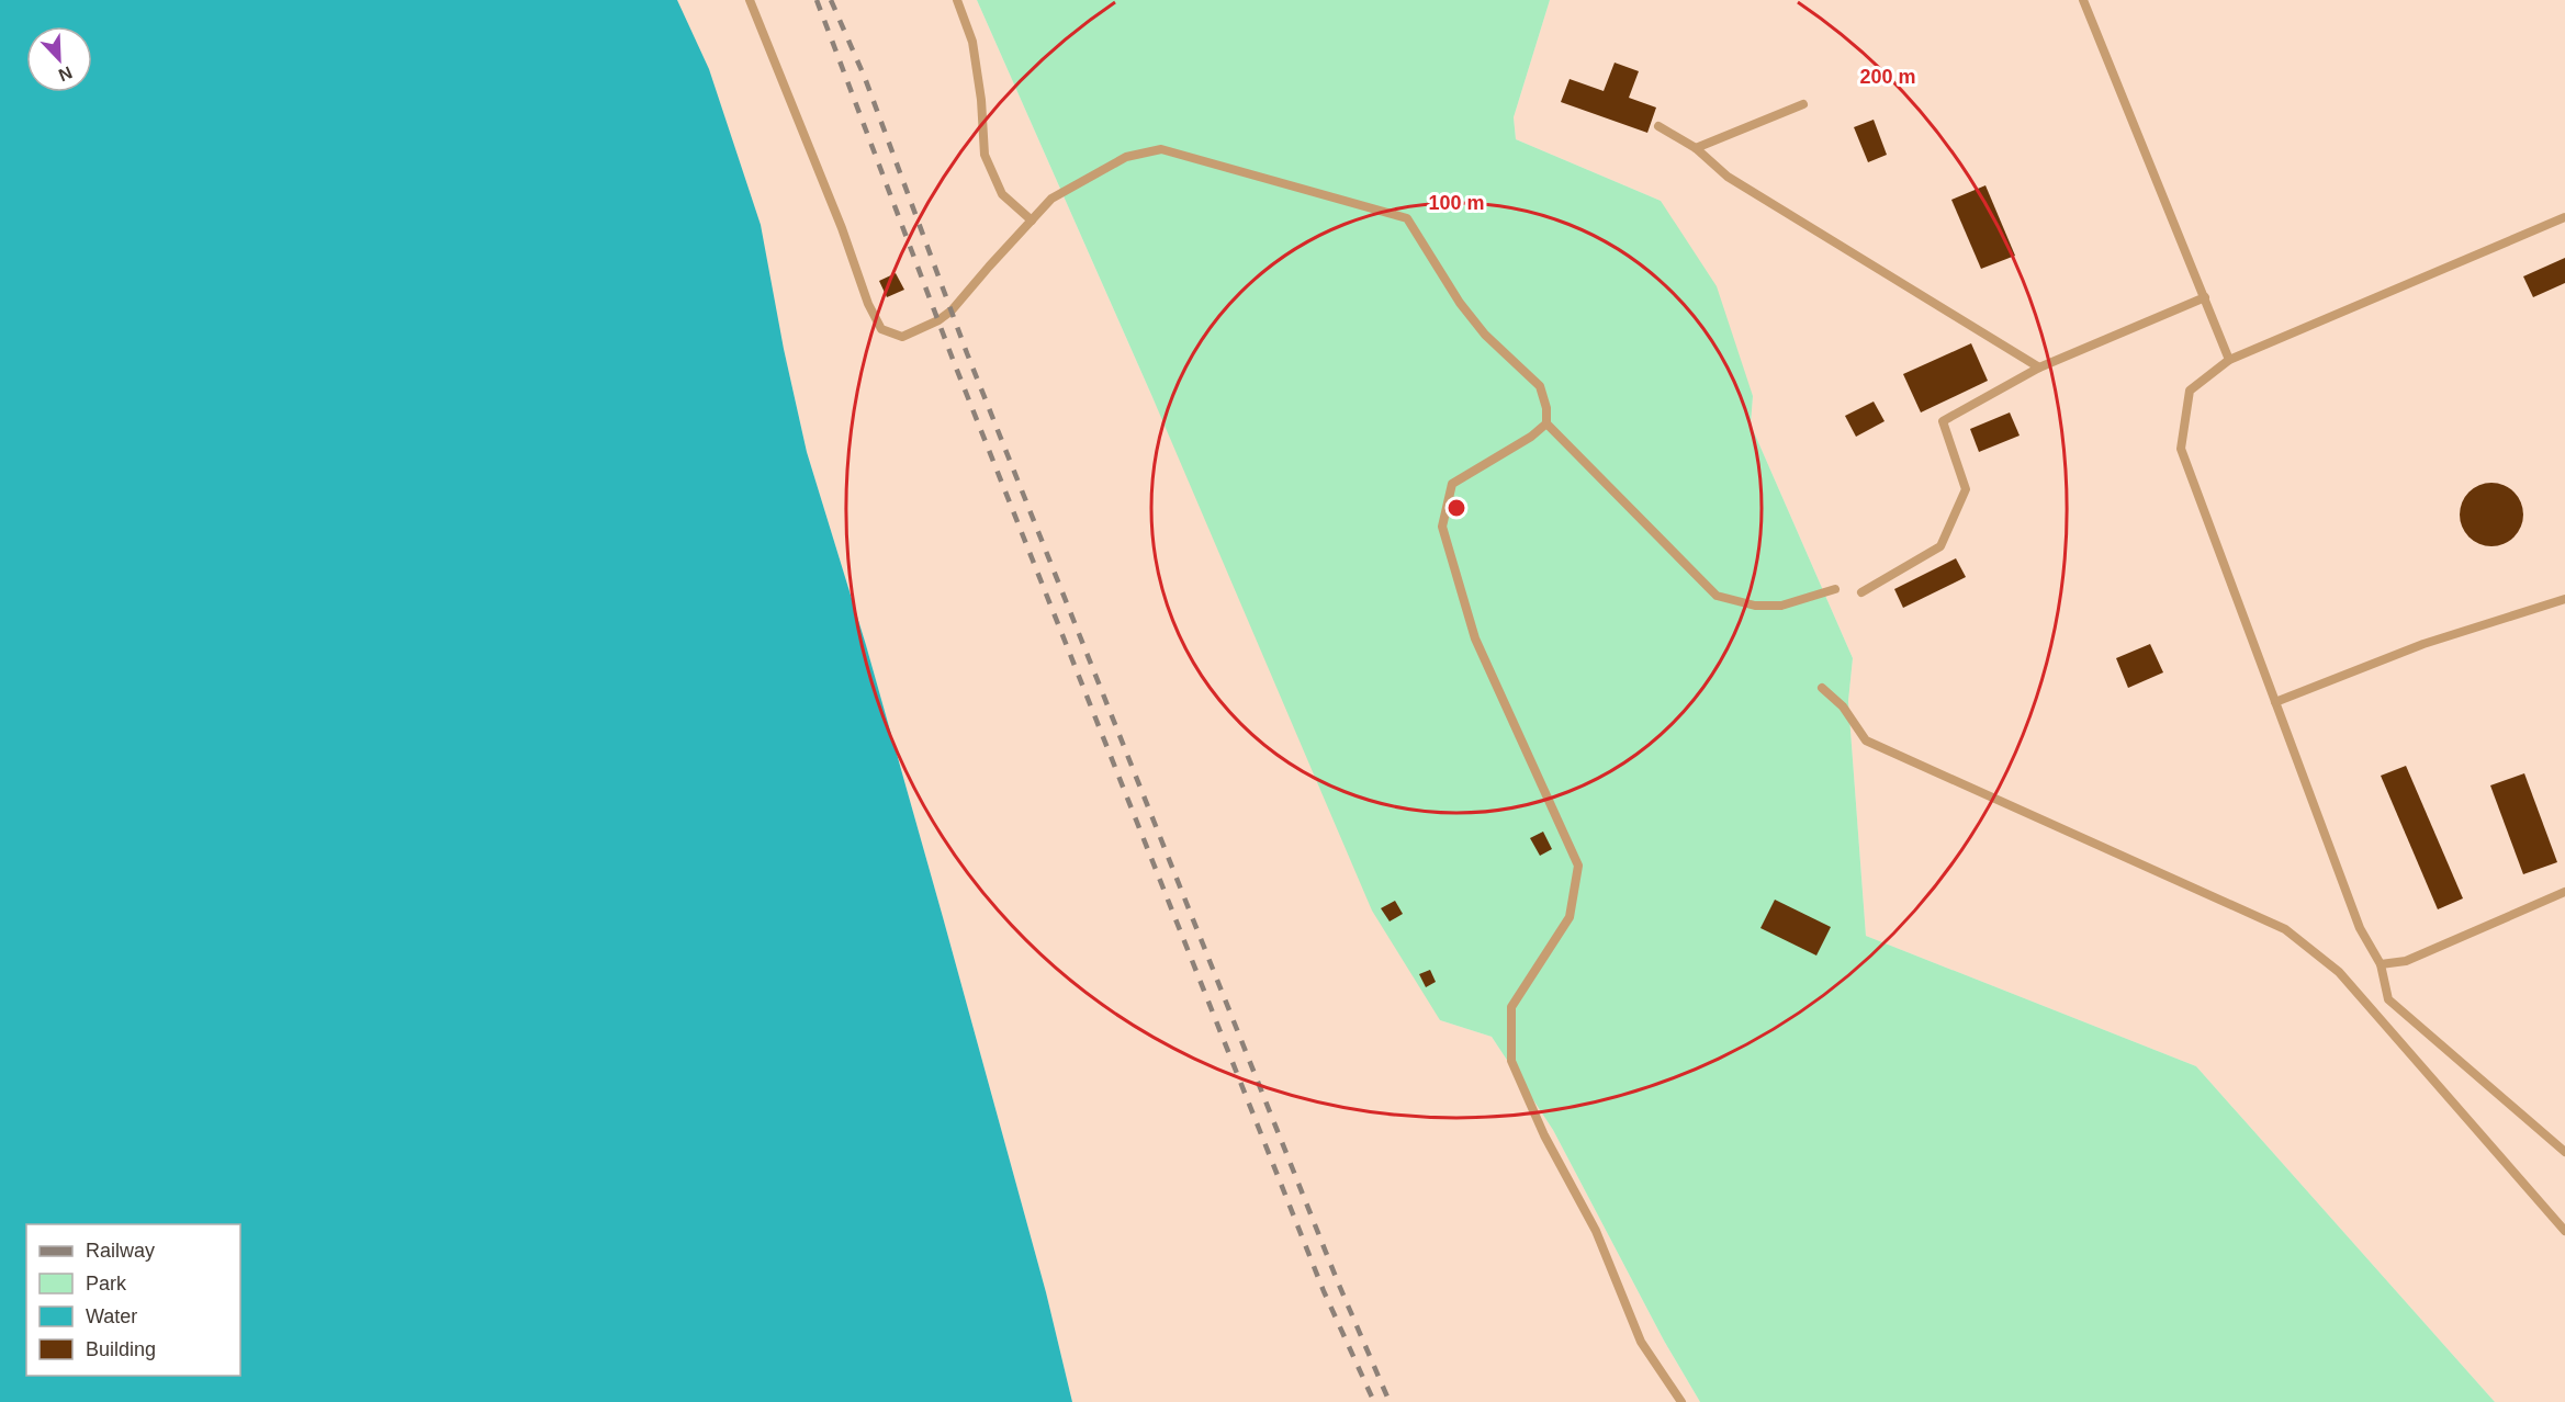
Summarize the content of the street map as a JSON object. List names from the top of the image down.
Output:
{
  "legend": [
    "Railway",
    "Park",
    "Water",
    "Building"
  ],
  "north": "bottom right",
  "rings": ["200 m", "100 m"]
}
